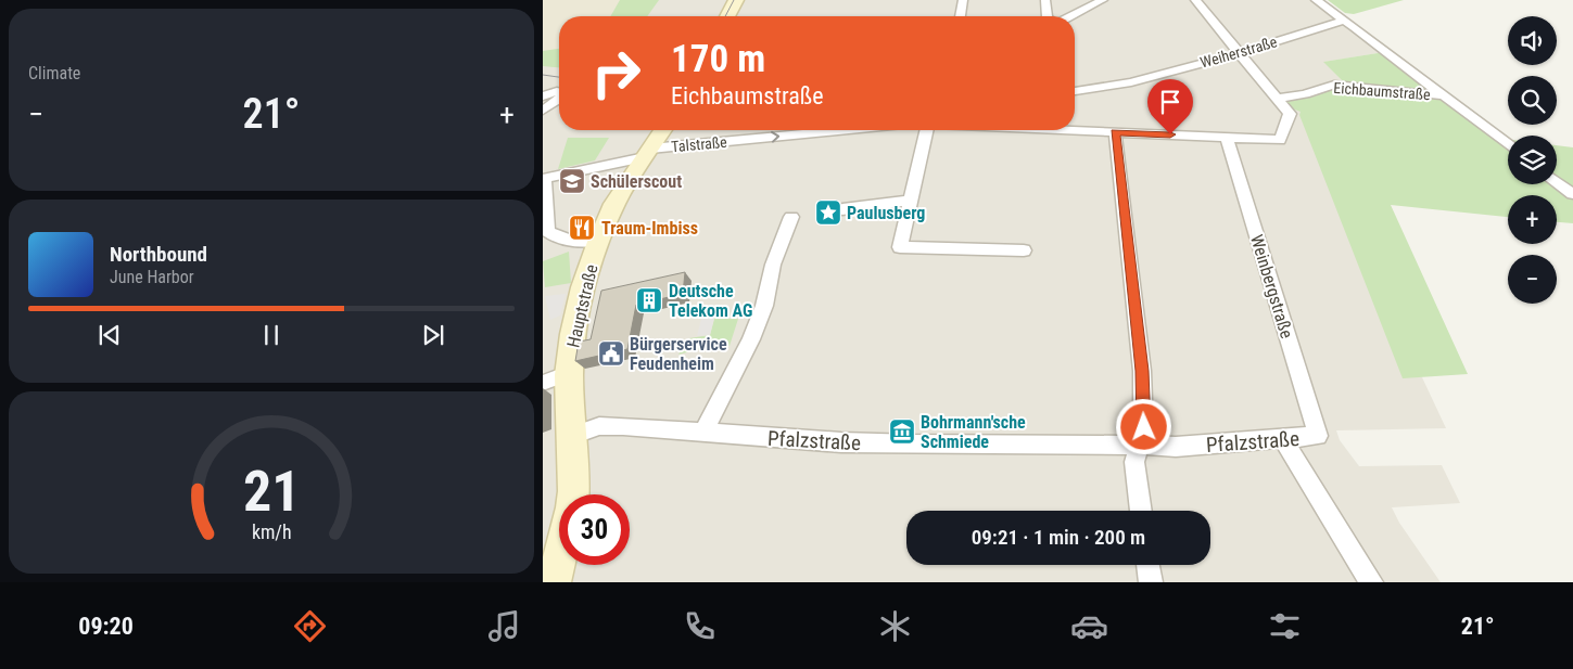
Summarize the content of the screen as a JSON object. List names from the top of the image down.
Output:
{
  "streets": {
    "street": [
      "Weiherstraße",
      "Eichbaumstraße",
      "Talstraße",
      "Weinbergstraße",
      "Hauptstraße",
      "Pfalzstraße"
    ]
  },
  "crossings": [
    ["Talstraße", "Hauptstraße"],
    ["Weinbergstraße", "Pfalzstraße"],
    ["Hauptstraße", "Pfalzstraße"]
  ],
  "one_way": ["Talstraße"],
  "places": {
    "school or university": ["Schülerscout"],
    "place": ["Paulusberg"],
    "restaurant": ["Traum-Imbiss"],
    "building": ["Deutsche Telekom AG"],
    "public building": ["Bürgerservice Feudenheim"],
    "museum": ["Bohrmann'sche Schmiede"]
  },
  "page": {
    "tile": "Climate",
    "map_buttons": ["+", "−"],
    "turn": ["170 m", "Eichbaumstraße"],
    "heat": ["−", "21°", "+"],
    "song": ["Northbound", "June Harbor"],
    "limit": "30",
    "trip": "09:21 · 1 min · 200 m",
    "tabs": ["09:20", "21°"],
    "gauge": ["21", "km/h"]
  }
}
